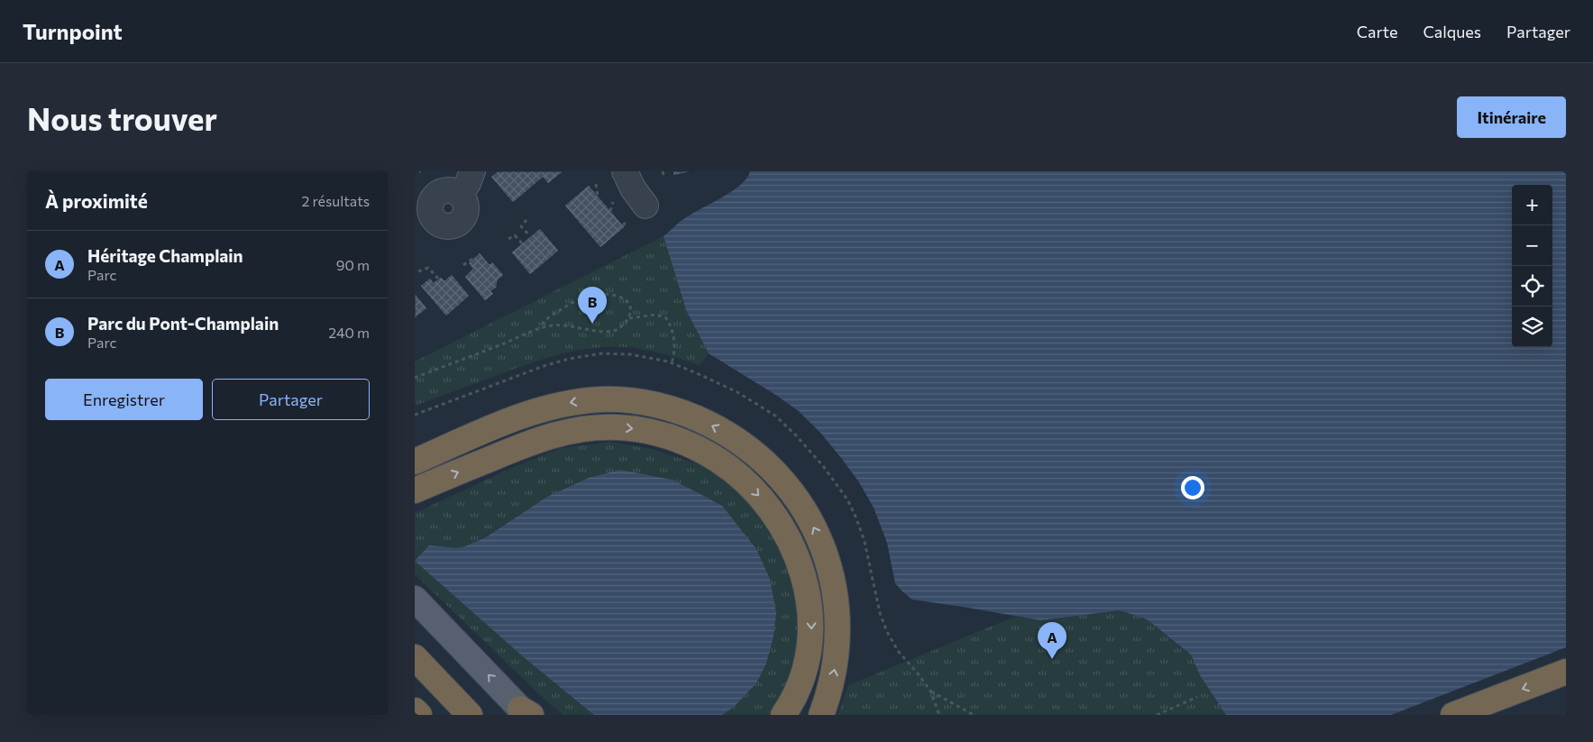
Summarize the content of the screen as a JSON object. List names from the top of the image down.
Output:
{
  "page": {
    "header": "Turnpoint",
    "nav": ["Carte", "Calques", "Partager"],
    "buttons": [
      "Itinéraire",
      ["Enregistrer", "Partager"]
    ],
    "title": "Nous trouver",
    "heading": ["À proximité", "2 résultats"],
    "map_buttons": ["+", "−"],
    "list": [
      {
        "mark": "A",
        "name": "Héritage Champlain",
        "note": "Parc",
        "value": "90 m"
      },
      {
        "mark": "B",
        "name": "Parc du Pont-Champlain",
        "note": "Parc",
        "value": "240 m"
      }
    ],
    "pins": ["B", "A"]
  }
}
